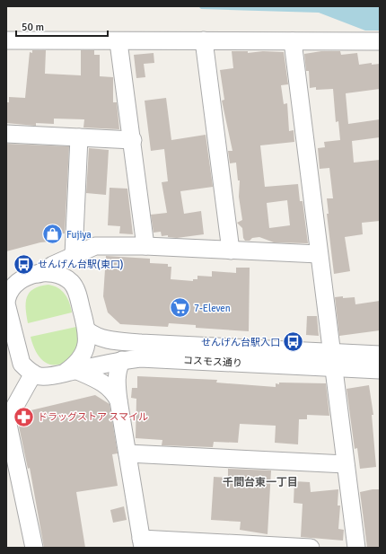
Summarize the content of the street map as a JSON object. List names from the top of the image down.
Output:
{
  "streets": {
    "street": ["コスモス通り"]
  },
  "districts": ["千間台東一丁目"],
  "places": {
    "shop": ["Fujiya"],
    "bus stop": ["せんげん台駅(東口)", "せんげん台駅入口"],
    "supermarket": ["7-Eleven"],
    "pharmacy": ["ドラッグストア スマイル"]
  },
  "scale_bar": "50 m"
}
